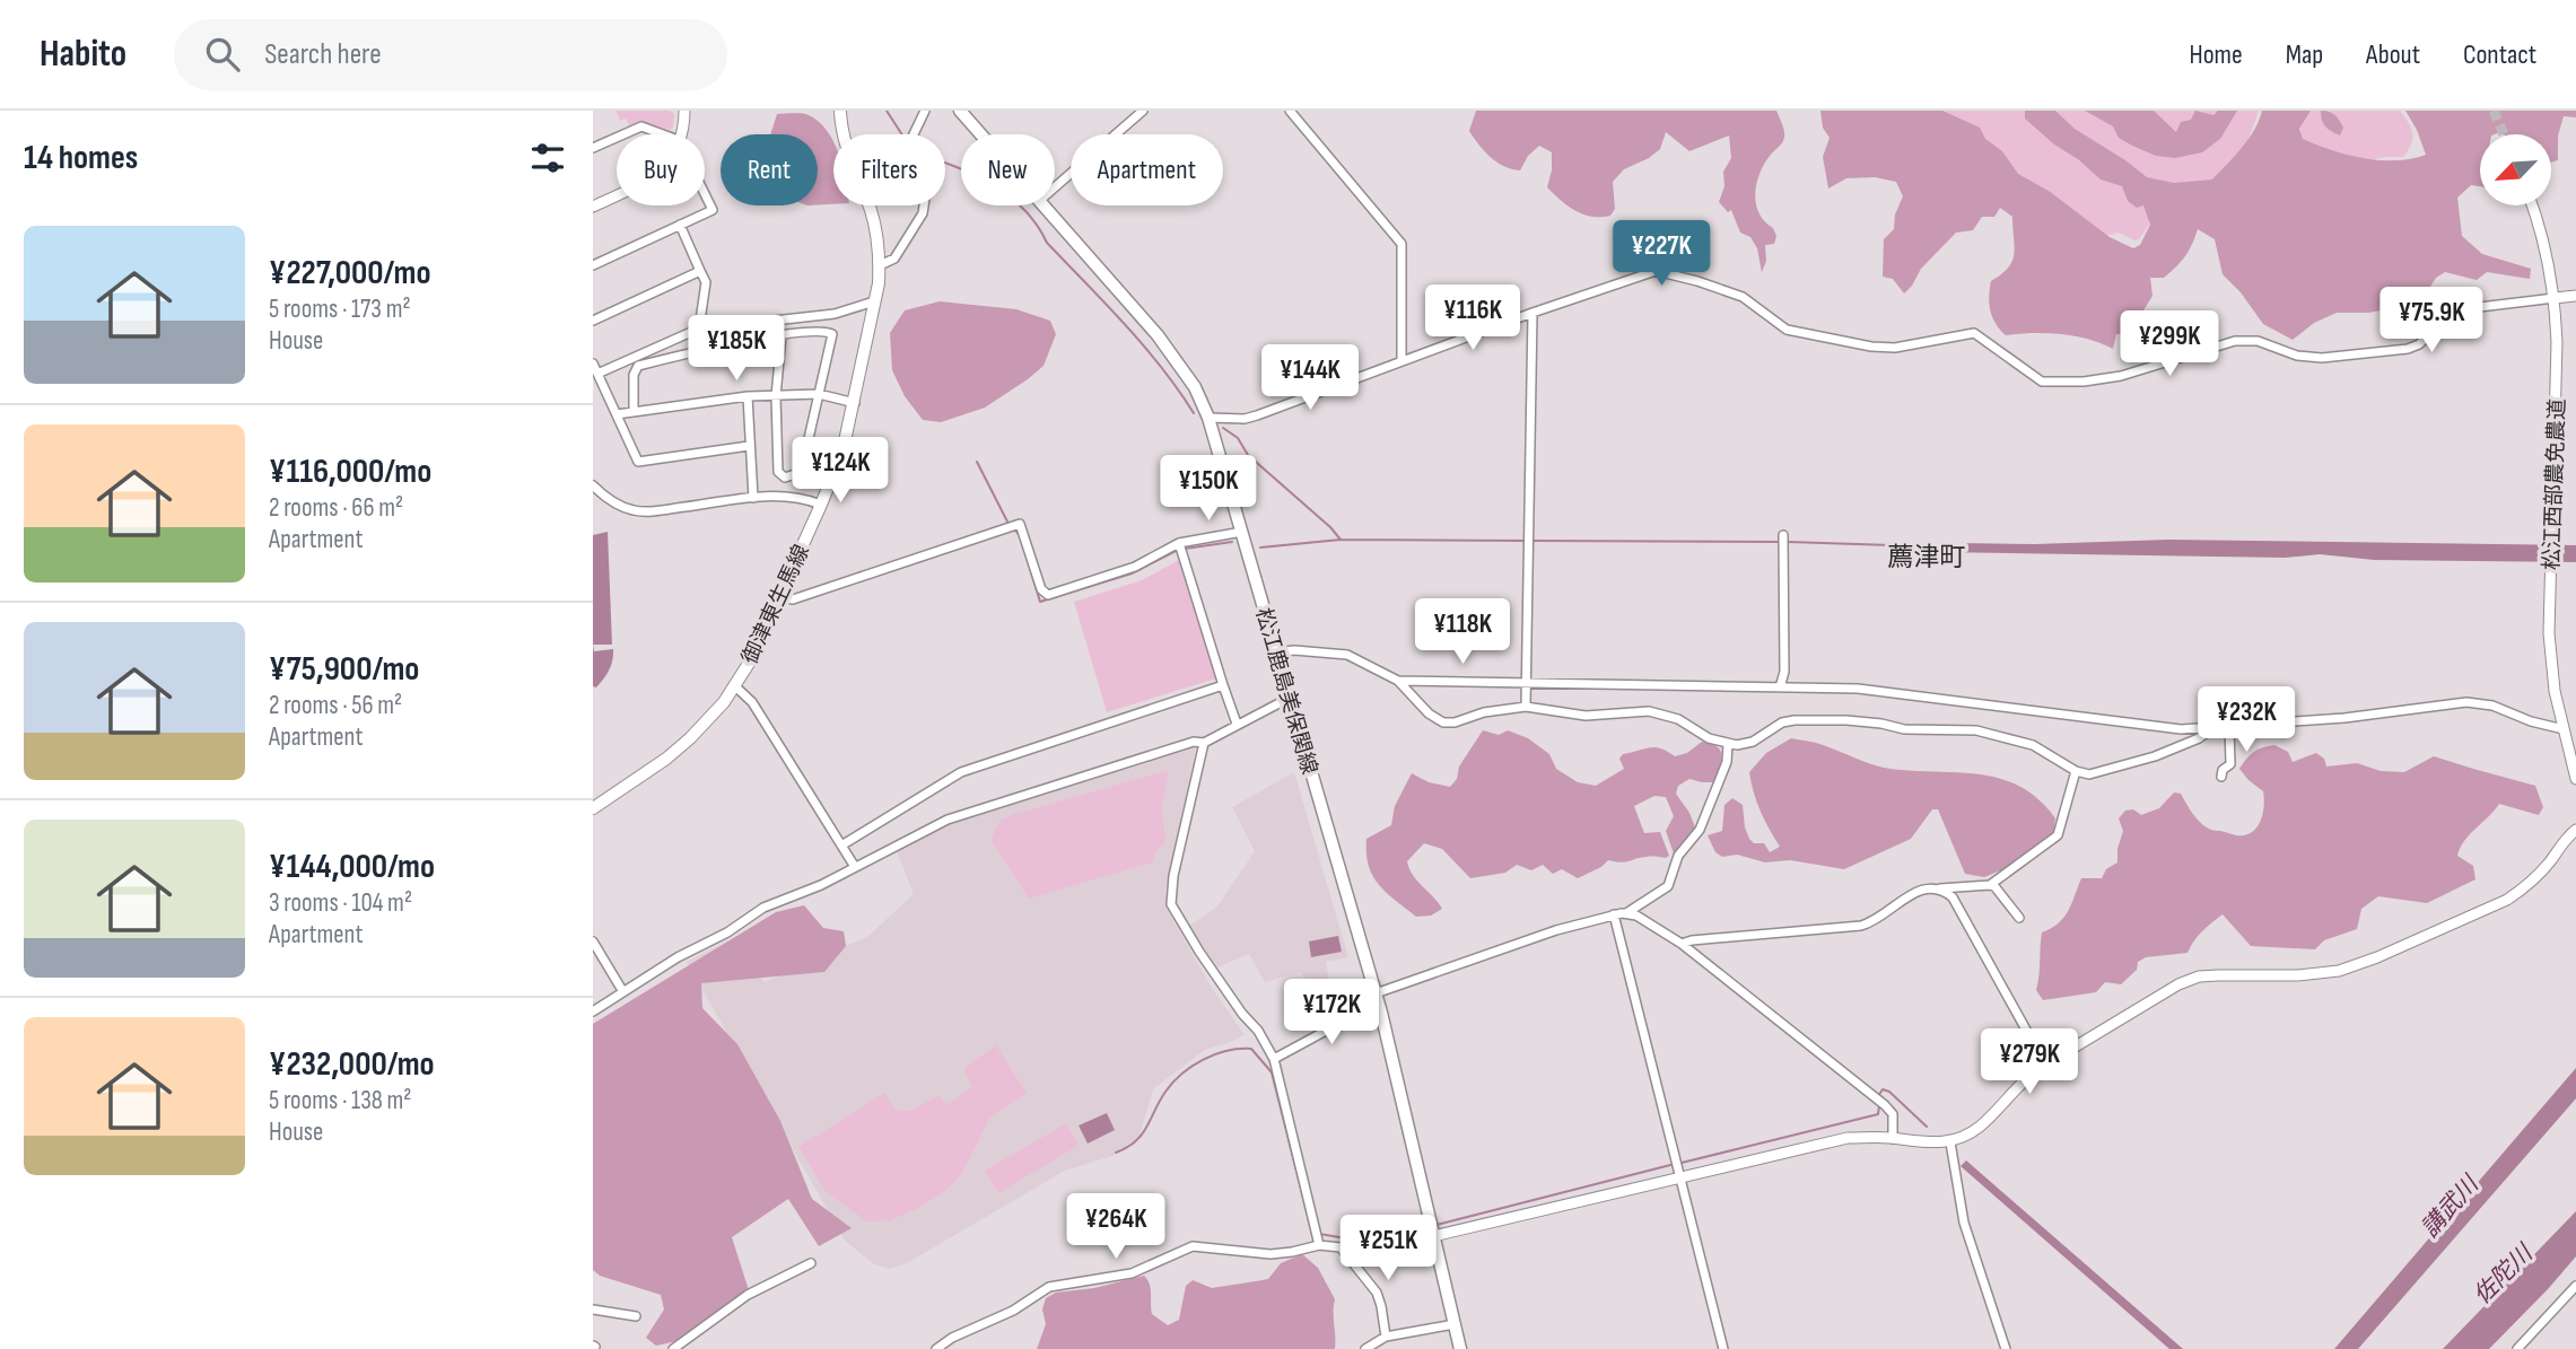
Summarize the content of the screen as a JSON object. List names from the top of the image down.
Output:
{
  "streets": {
    "main road": ["御津東生馬線", "松江鹿島美保関線"],
    "street": ["松江西部農免農道"]
  },
  "districts": ["薦津町"],
  "water": ["講武川", "佐陀川"],
  "north": "bottom left",
  "page": {
    "header": "Habito",
    "search": "Search here",
    "nav": [
      "Home",
      "Map",
      "About",
      "Contact"
    ],
    "heading": "14 homes",
    "chip": [
      "Buy",
      "Rent",
      "Filters",
      "New",
      "Apartment"
    ],
    "list": [
      {
        "name": "¥227,000/mo",
        "note": "5 rooms · 173 m² · House"
      },
      {
        "name": "¥116,000/mo",
        "note": "2 rooms · 66 m² · Apartment"
      },
      {
        "name": "¥75,900/mo",
        "note": "2 rooms · 56 m² · Apartment"
      },
      {
        "name": "¥144,000/mo",
        "note": "3 rooms · 104 m² · Apartment"
      },
      {
        "name": "¥232,000/mo",
        "note": "5 rooms · 138 m² · House"
      }
    ],
    "price": [
      "¥227K",
      "¥116K",
      "¥75.9K",
      "¥299K",
      "¥185K",
      "¥144K",
      "¥124K",
      "¥150K",
      "¥118K",
      "¥232K",
      "¥172K",
      "¥279K",
      "¥264K",
      "¥251K"
    ]
  }
}
